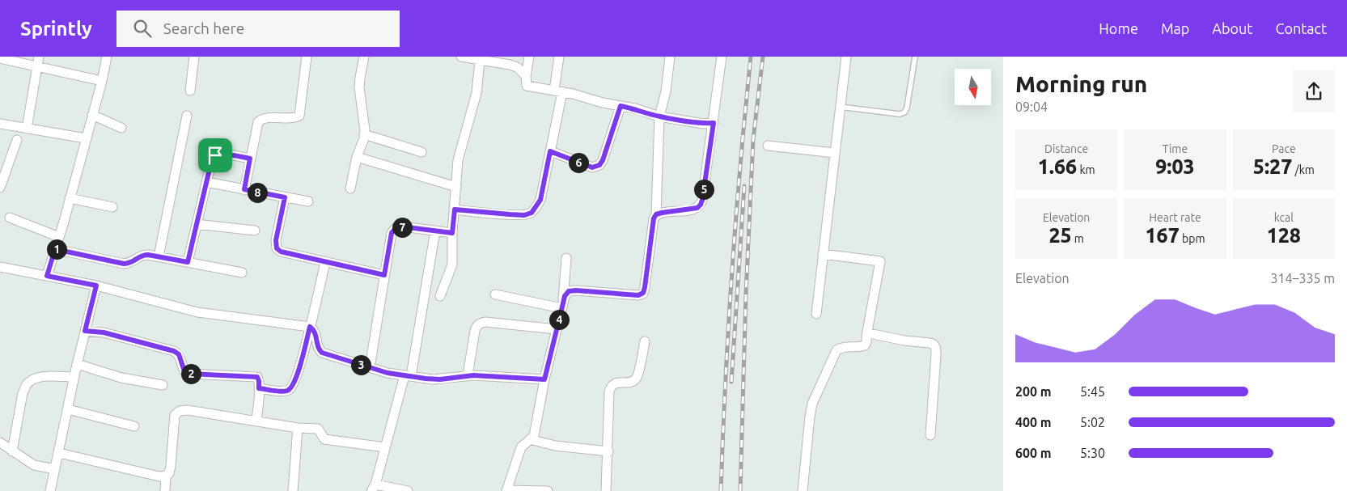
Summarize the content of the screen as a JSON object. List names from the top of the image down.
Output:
{
  "north": "bottom",
  "page": {
    "header": "Sprintly",
    "search": "Search here",
    "nav": [
      "Home",
      "Map",
      "About",
      "Contact"
    ],
    "heading": ["Morning run", "09:04"],
    "stats": [
      ["Distance", "1.66 km"],
      ["Time", "9:03"],
      ["Pace", "5:27 /km"],
      ["Elevation", "25 m"],
      ["Heart rate", "167 bpm"],
      ["kcal", "128"]
    ],
    "pins": [
      "6",
      "5",
      "8",
      "7",
      "1",
      "4",
      "3",
      "2"
    ],
    "chart": ["Elevation", "314–335 m"],
    "list": [
      {
        "name": "200 m",
        "note": "5:45"
      },
      {
        "name": "400 m",
        "note": "5:02"
      },
      {
        "name": "600 m",
        "note": "5:30"
      }
    ]
  }
}
